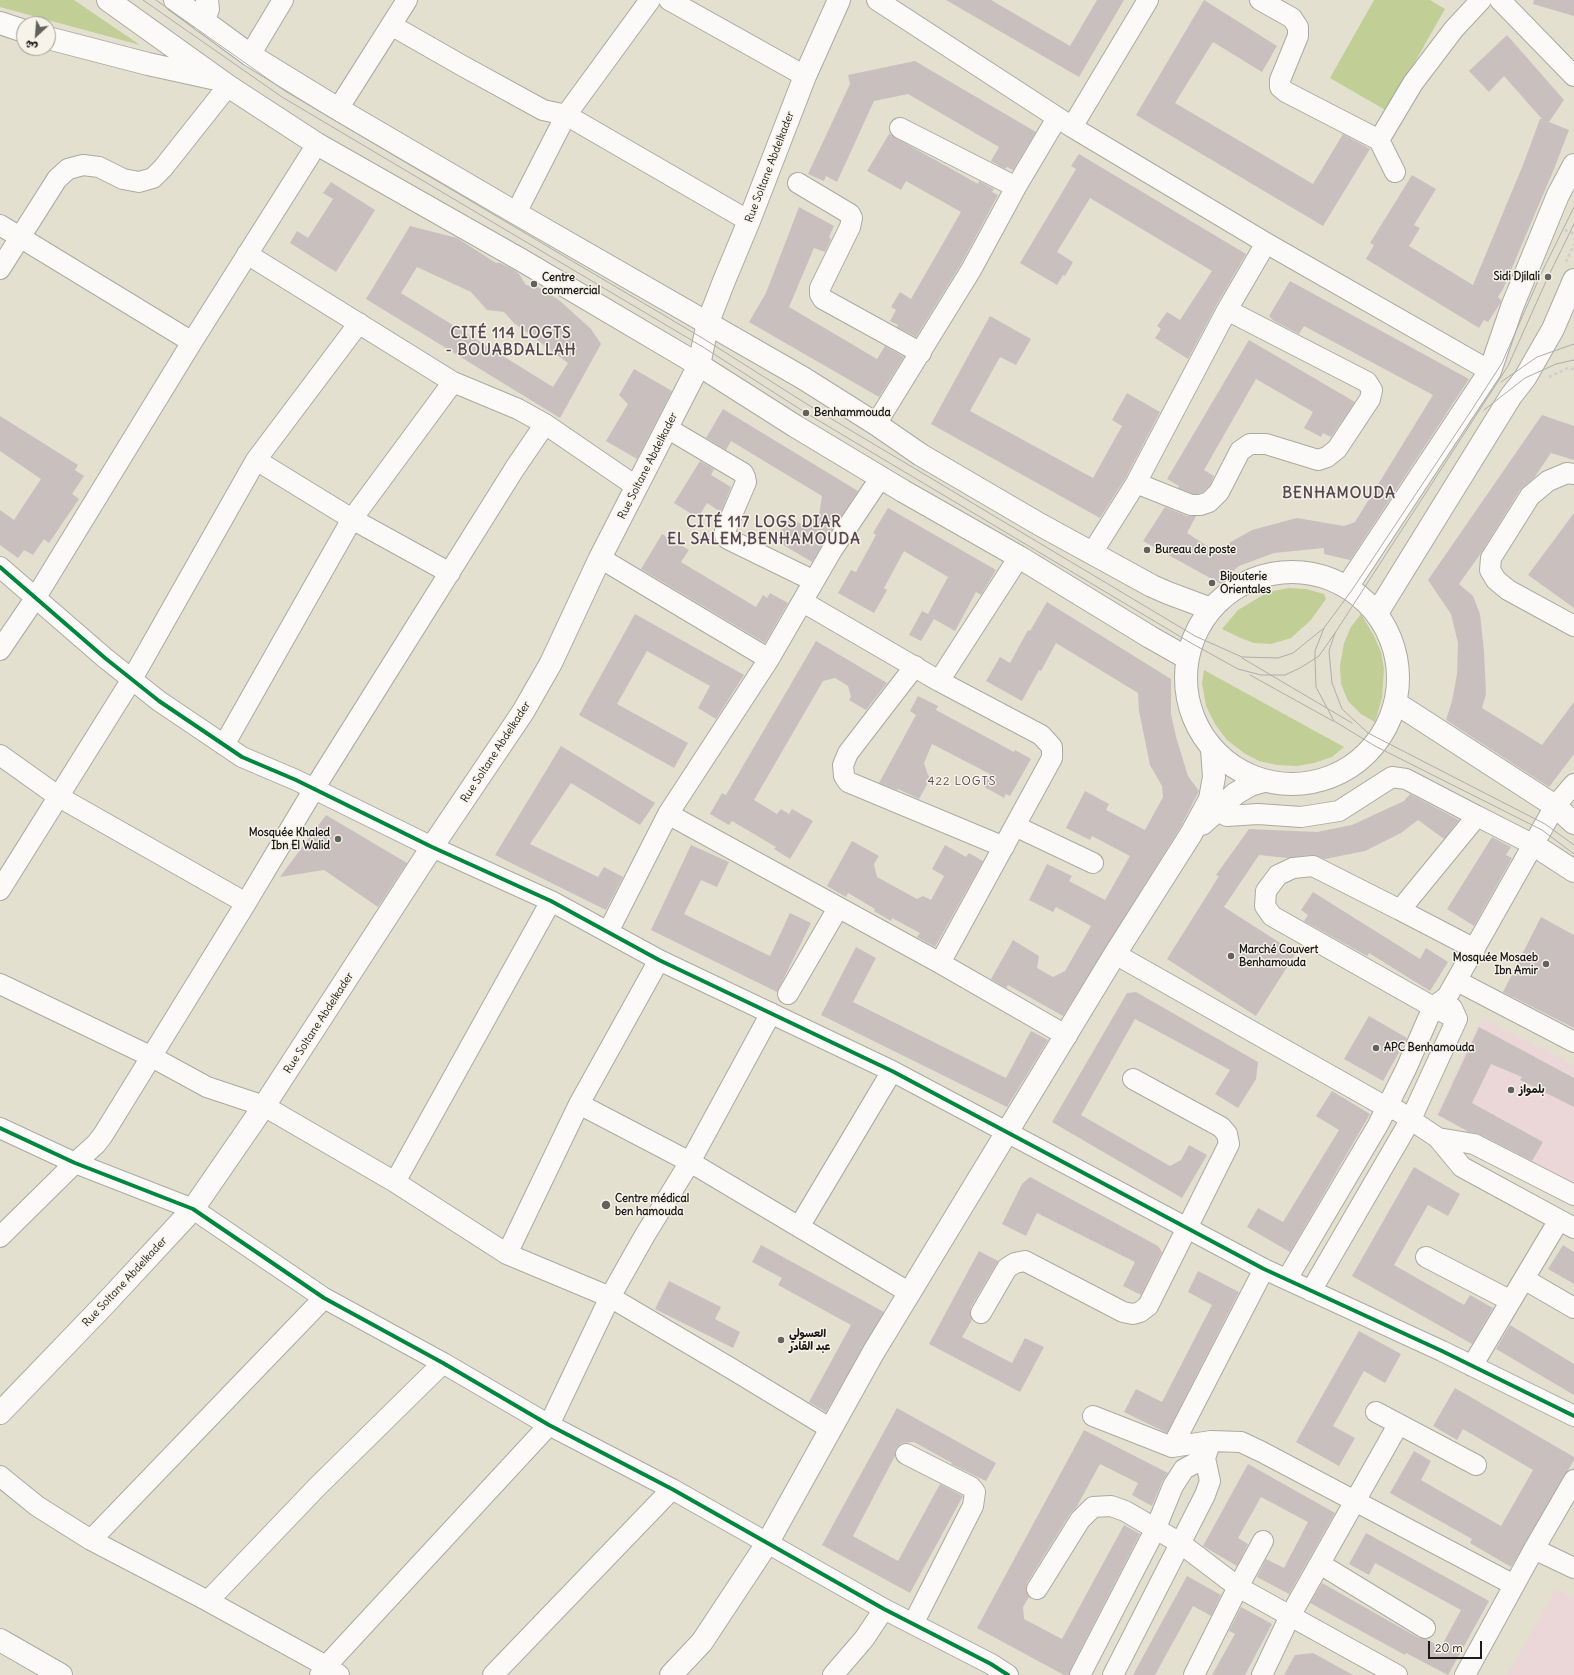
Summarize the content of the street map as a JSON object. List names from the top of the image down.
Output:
{
  "streets": {
    "main road": ["Rue Soltane Abdelkader"]
  },
  "districts": [
    "CITÉ 114 LOGTS - BOUABDALLAH",
    "BENHAMOUDA",
    "CITÉ 117 LOGS DIAR EL SALEM,BENHAMOUDA",
    "422 LOGTS"
  ],
  "places": [
    "Sidi Djilali",
    "Centre commercial",
    "Benhammouda",
    "Bureau de poste",
    "Bijouterie Orientales",
    "Mosquée Khaled Ibn El Walid",
    "Marché Couvert Benhamouda",
    "Mosquée Mosaeb Ibn Amir",
    "APC Benhamouda",
    "بلمواز",
    "Centre médical ben hamouda",
    "العسولي عبد القادر"
  ],
  "scale_bar": "20 m",
  "north": "bottom left"
}
